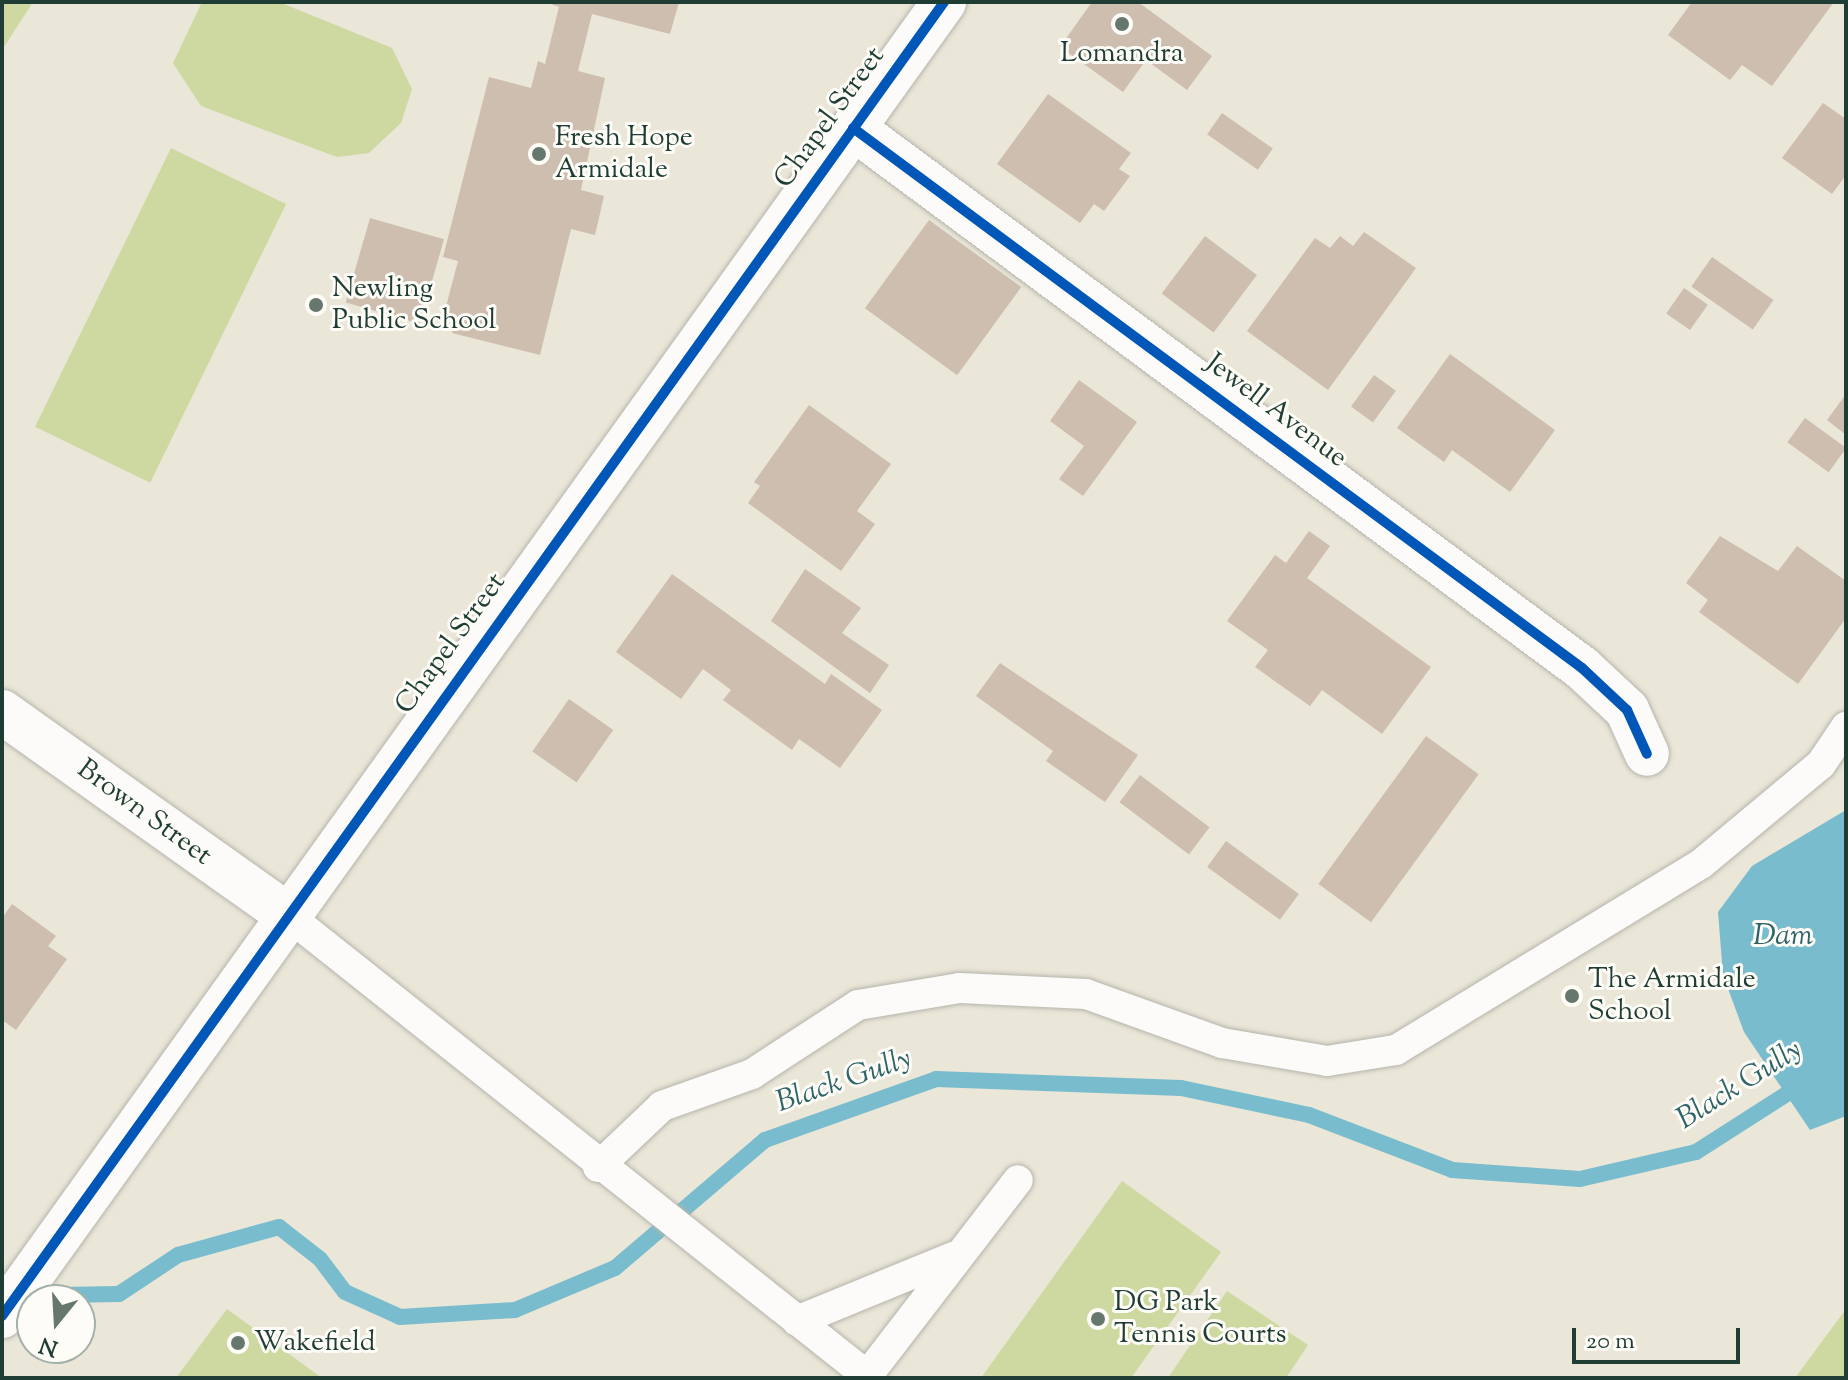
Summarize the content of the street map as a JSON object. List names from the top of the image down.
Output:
{
  "streets": {
    "street": ["Chapel Street", "Jewell Avenue", "Brown Street"]
  },
  "crossings": [
    ["Chapel Street", "Jewell Avenue"],
    ["Chapel Street", "Brown Street"]
  ],
  "water": ["Dam", "Black Gully"],
  "places": [
    "Lomandra",
    "Fresh Hope Armidale",
    "Newling Public School",
    "The Armidale School",
    "DG Park Tennis Courts",
    "Wakefield"
  ],
  "scale_bar": "20 m",
  "north": "bottom"
}
